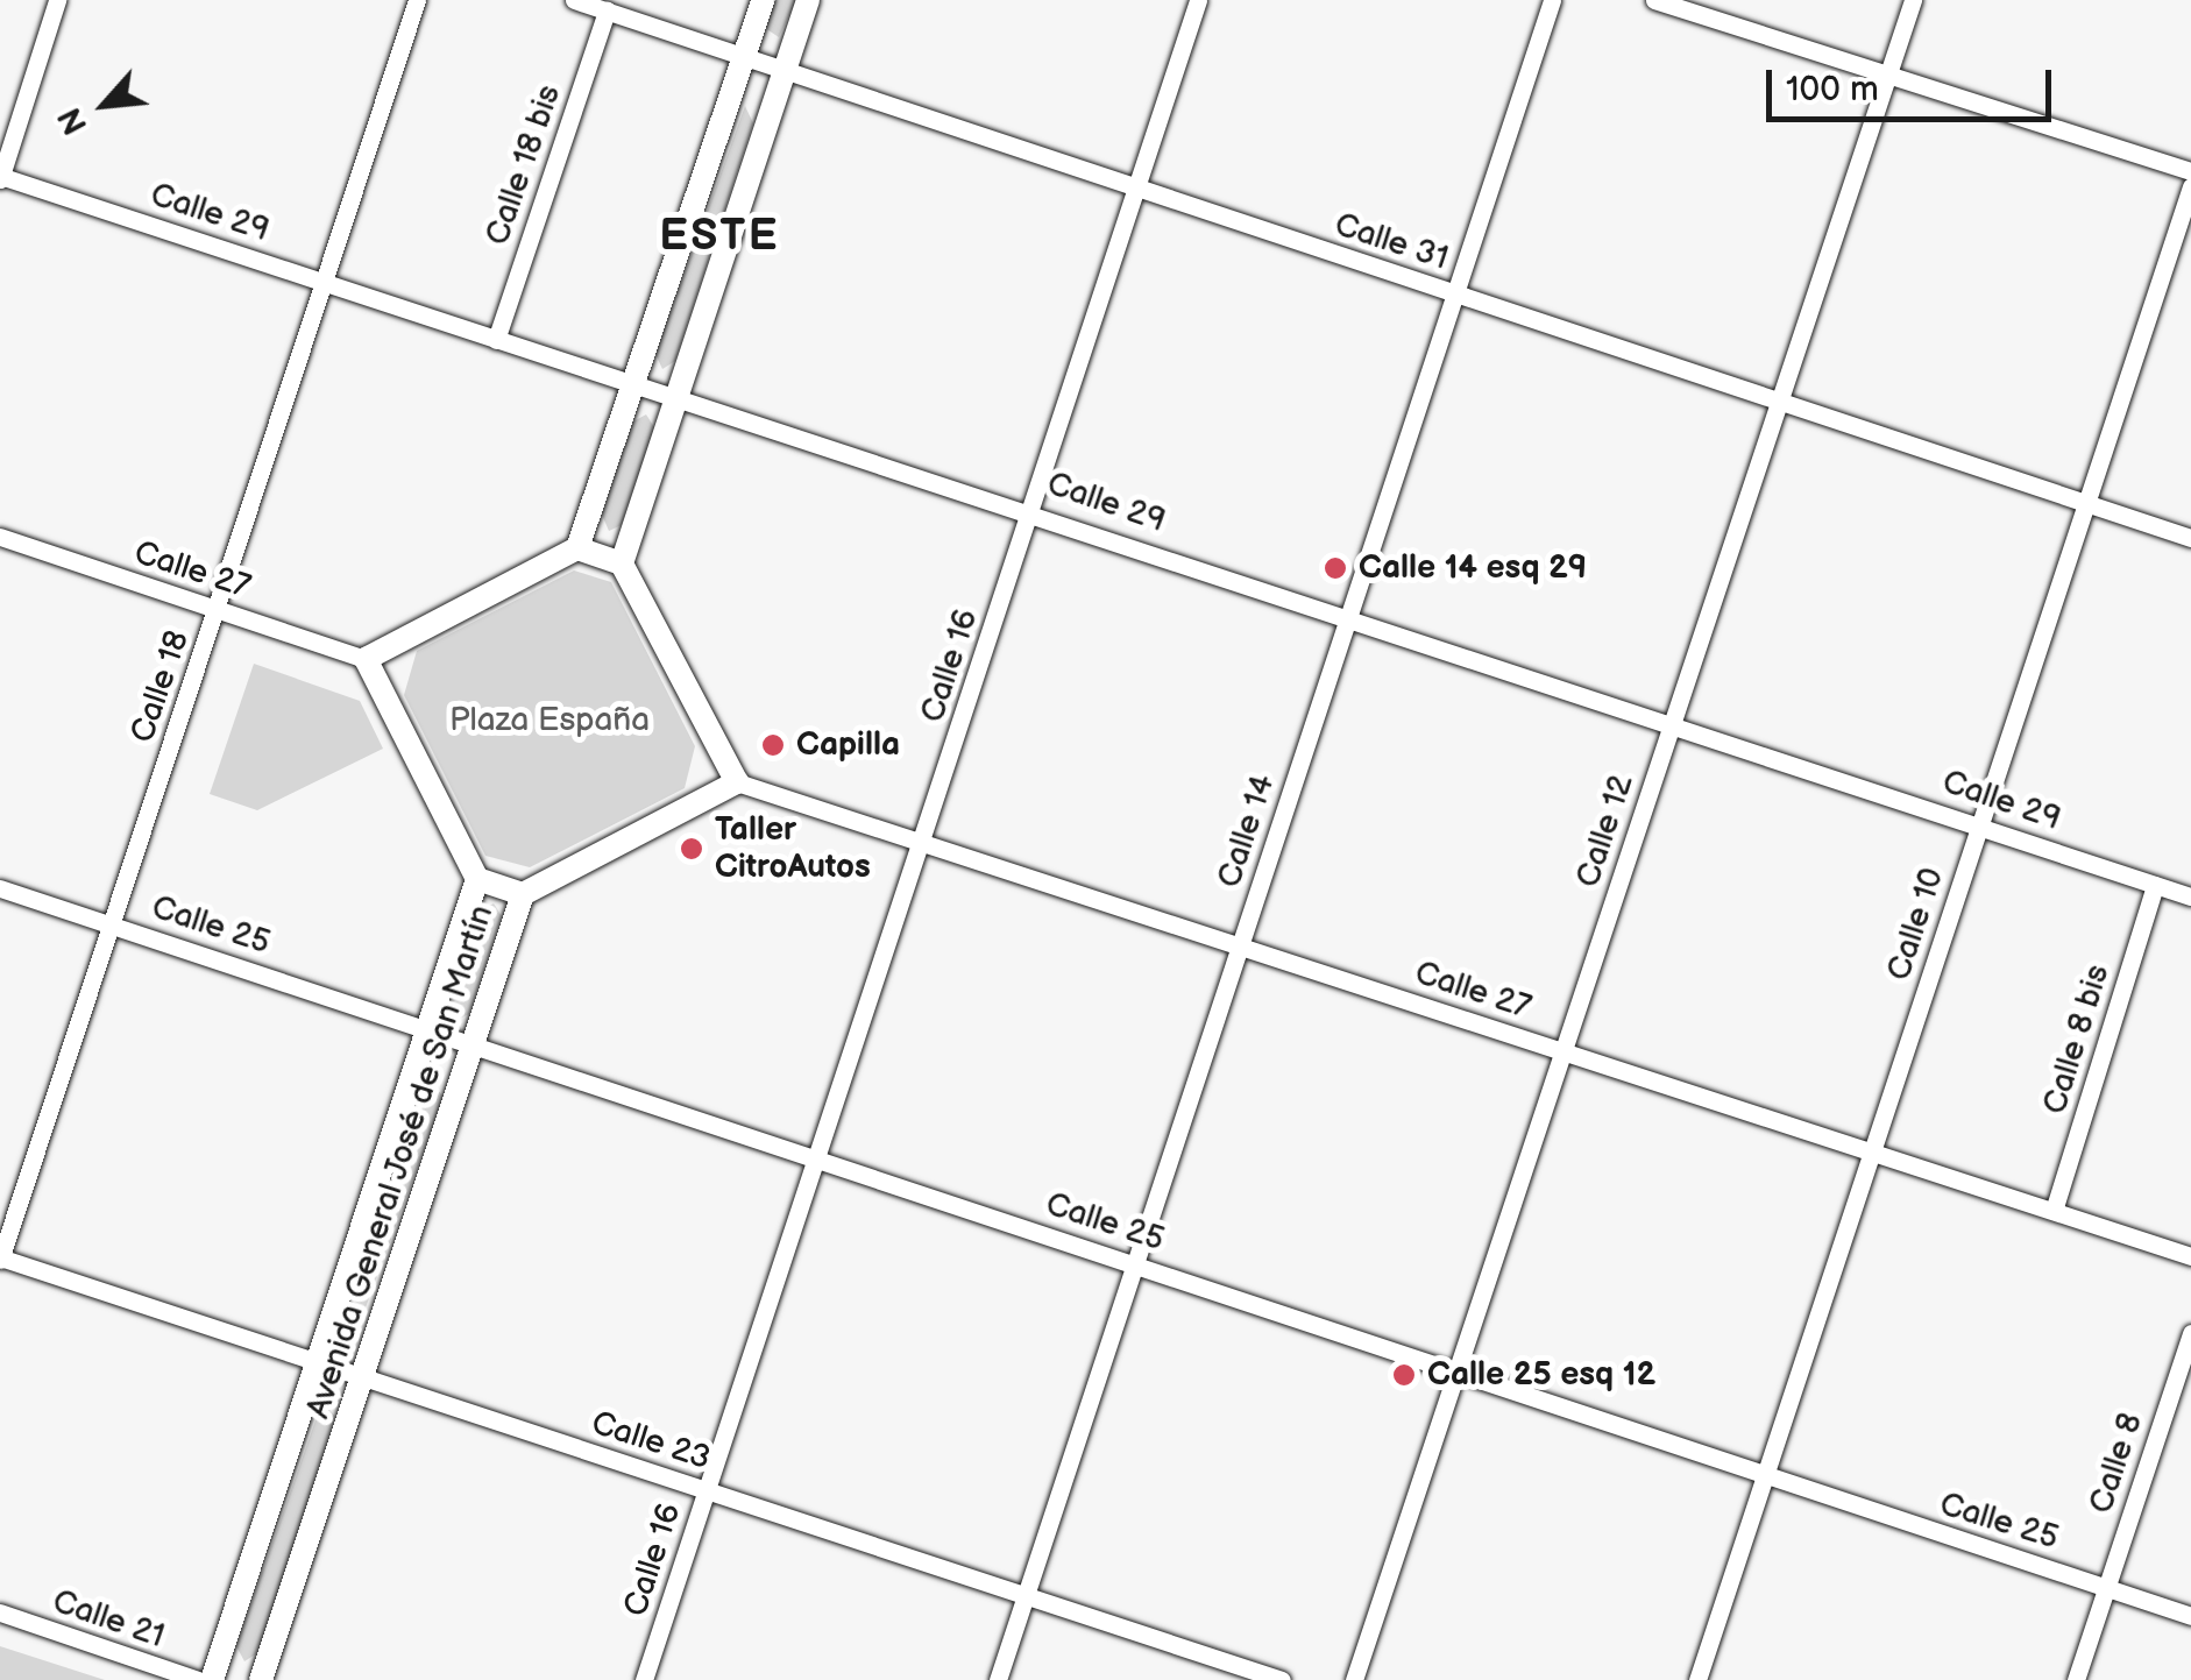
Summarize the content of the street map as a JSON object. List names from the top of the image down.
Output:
{
  "streets": {
    "main road": ["Avenida General José de San Martín"],
    "street": [
      "Calle 18 bis",
      "Calle 29",
      "Calle 31",
      "Calle 27",
      "Calle 16",
      "Calle 18",
      "Calle 14",
      "Calle 12",
      "Calle 10",
      "Calle 25",
      "Calle 8 bis",
      "Calle 23",
      "Calle 8",
      "Calle 21"
    ]
  },
  "crossings": [
    ["Calle 18 bis", "Calle 29"],
    ["Calle 18 bis", "Calle 31"],
    ["Calle 29", "Calle 16"],
    ["Calle 29", "Calle 18"],
    ["Calle 29", "Calle 14"],
    ["Calle 29", "Calle 12"],
    ["Calle 29", "Calle 10"],
    ["Calle 29", "Calle 8 bis"],
    ["Calle 31", "Calle 16"],
    ["Calle 31", "Calle 14"],
    ["Calle 31", "Calle 12"],
    ["Calle 31", "Calle 10"],
    ["Calle 27", "Calle 16"],
    ["Calle 27", "Calle 18"],
    ["Calle 27", "Calle 14"],
    ["Calle 27", "Calle 12"],
    ["Calle 27", "Calle 10"],
    ["Calle 27", "Calle 8 bis"],
    ["Calle 27", "Avenida General José de San Martín"],
    ["Calle 16", "Calle 25"],
    ["Calle 16", "Calle 23"],
    ["Calle 18", "Calle 25"],
    ["Calle 18", "Calle 23"],
    ["Calle 14", "Calle 25"],
    ["Calle 14", "Calle 23"],
    ["Calle 12", "Calle 25"],
    ["Calle 10", "Calle 25"],
    ["Calle 25", "Avenida General José de San Martín"],
    ["Calle 25", "Calle 8"],
    ["Avenida General José de San Martín", "Calle 23"]
  ],
  "districts": ["ESTE"],
  "parks": ["Plaza España"],
  "places": [
    "Calle 14 esq 29",
    "Capilla",
    "Taller CitroAutos",
    "Calle 25 esq 12"
  ],
  "scale_bar": "100 m",
  "north": "bottom left"
}
